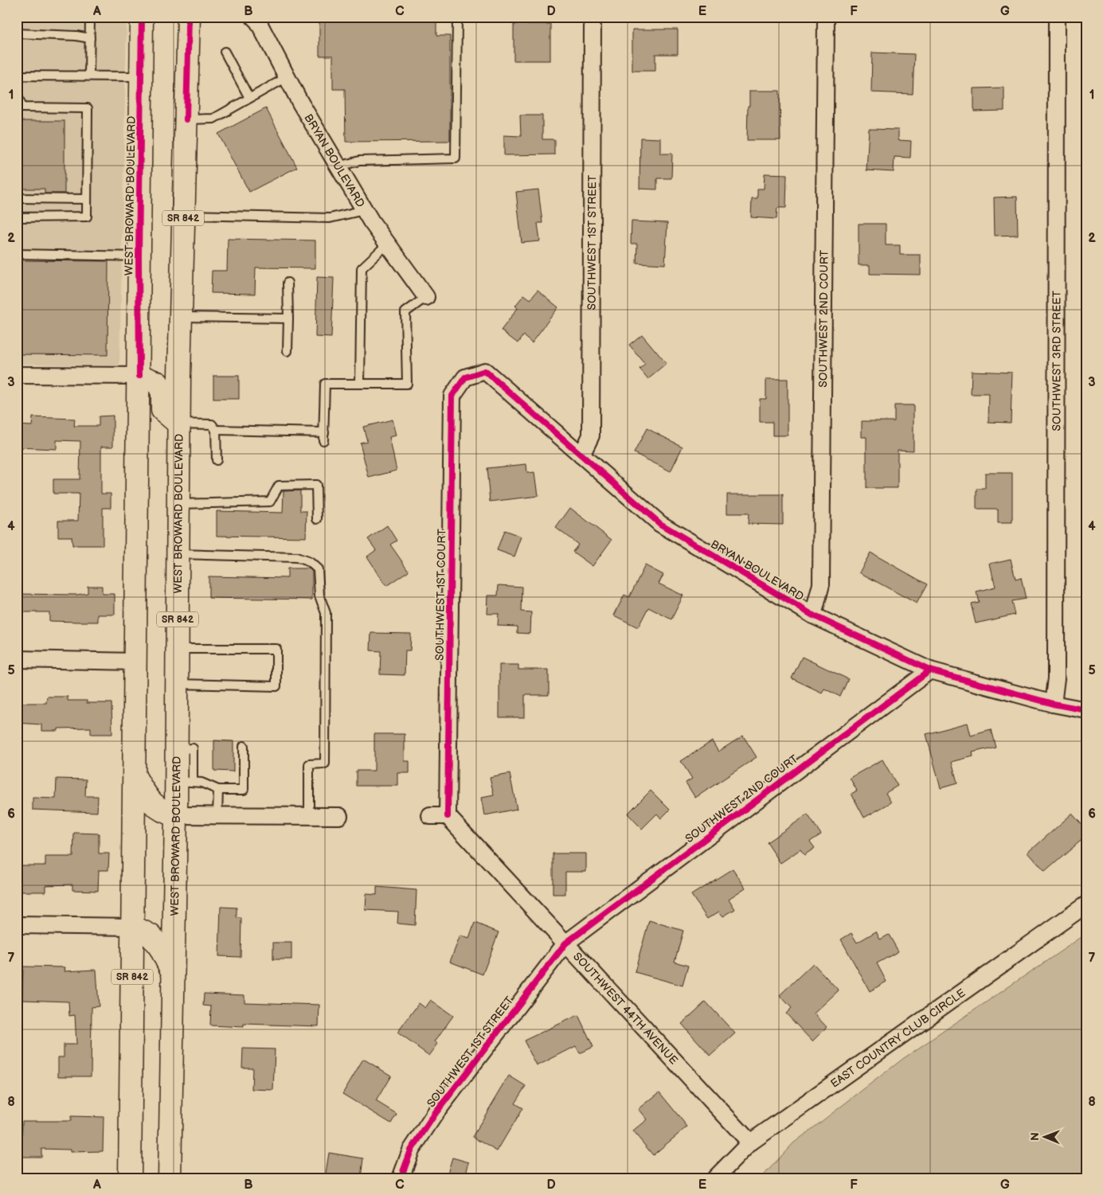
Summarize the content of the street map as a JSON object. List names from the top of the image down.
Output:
{
  "streets": {
    "main road": ["WEST BROWARD BOULEVARD", "SR 842"],
    "street": [
      "BRYAN BOULEVARD",
      "SOUTHWEST 1ST STREET",
      "SOUTHWEST 2ND COURT",
      "SOUTHWEST 3RD STREET",
      "SOUTHWEST 1ST COURT",
      "SOUTHWEST 44TH AVENUE",
      "EAST COUNTRY CLUB CIRCLE"
    ]
  },
  "crossings": [
    ["BRYAN BOULEVARD", "SOUTHWEST 1ST STREET"],
    ["BRYAN BOULEVARD", "SOUTHWEST 2ND COURT"],
    ["BRYAN BOULEVARD", "SOUTHWEST 3RD STREET"],
    ["BRYAN BOULEVARD", "SOUTHWEST 1ST COURT"],
    ["SOUTHWEST 1ST STREET", "SOUTHWEST 2ND COURT"],
    ["SOUTHWEST 1ST STREET", "SOUTHWEST 44TH AVENUE"],
    ["SOUTHWEST 2ND COURT", "SOUTHWEST 44TH AVENUE"],
    ["SOUTHWEST 1ST COURT", "SOUTHWEST 44TH AVENUE"],
    ["SOUTHWEST 44TH AVENUE", "EAST COUNTRY CLUB CIRCLE"]
  ],
  "north": "left",
  "grid": {
    "columns": [
      "A",
      "B",
      "C",
      "D",
      "E",
      "F",
      "G"
    ],
    "rows": [
      "1",
      "2",
      "3",
      "4",
      "5",
      "6",
      "7",
      "8"
    ]
  }
}
